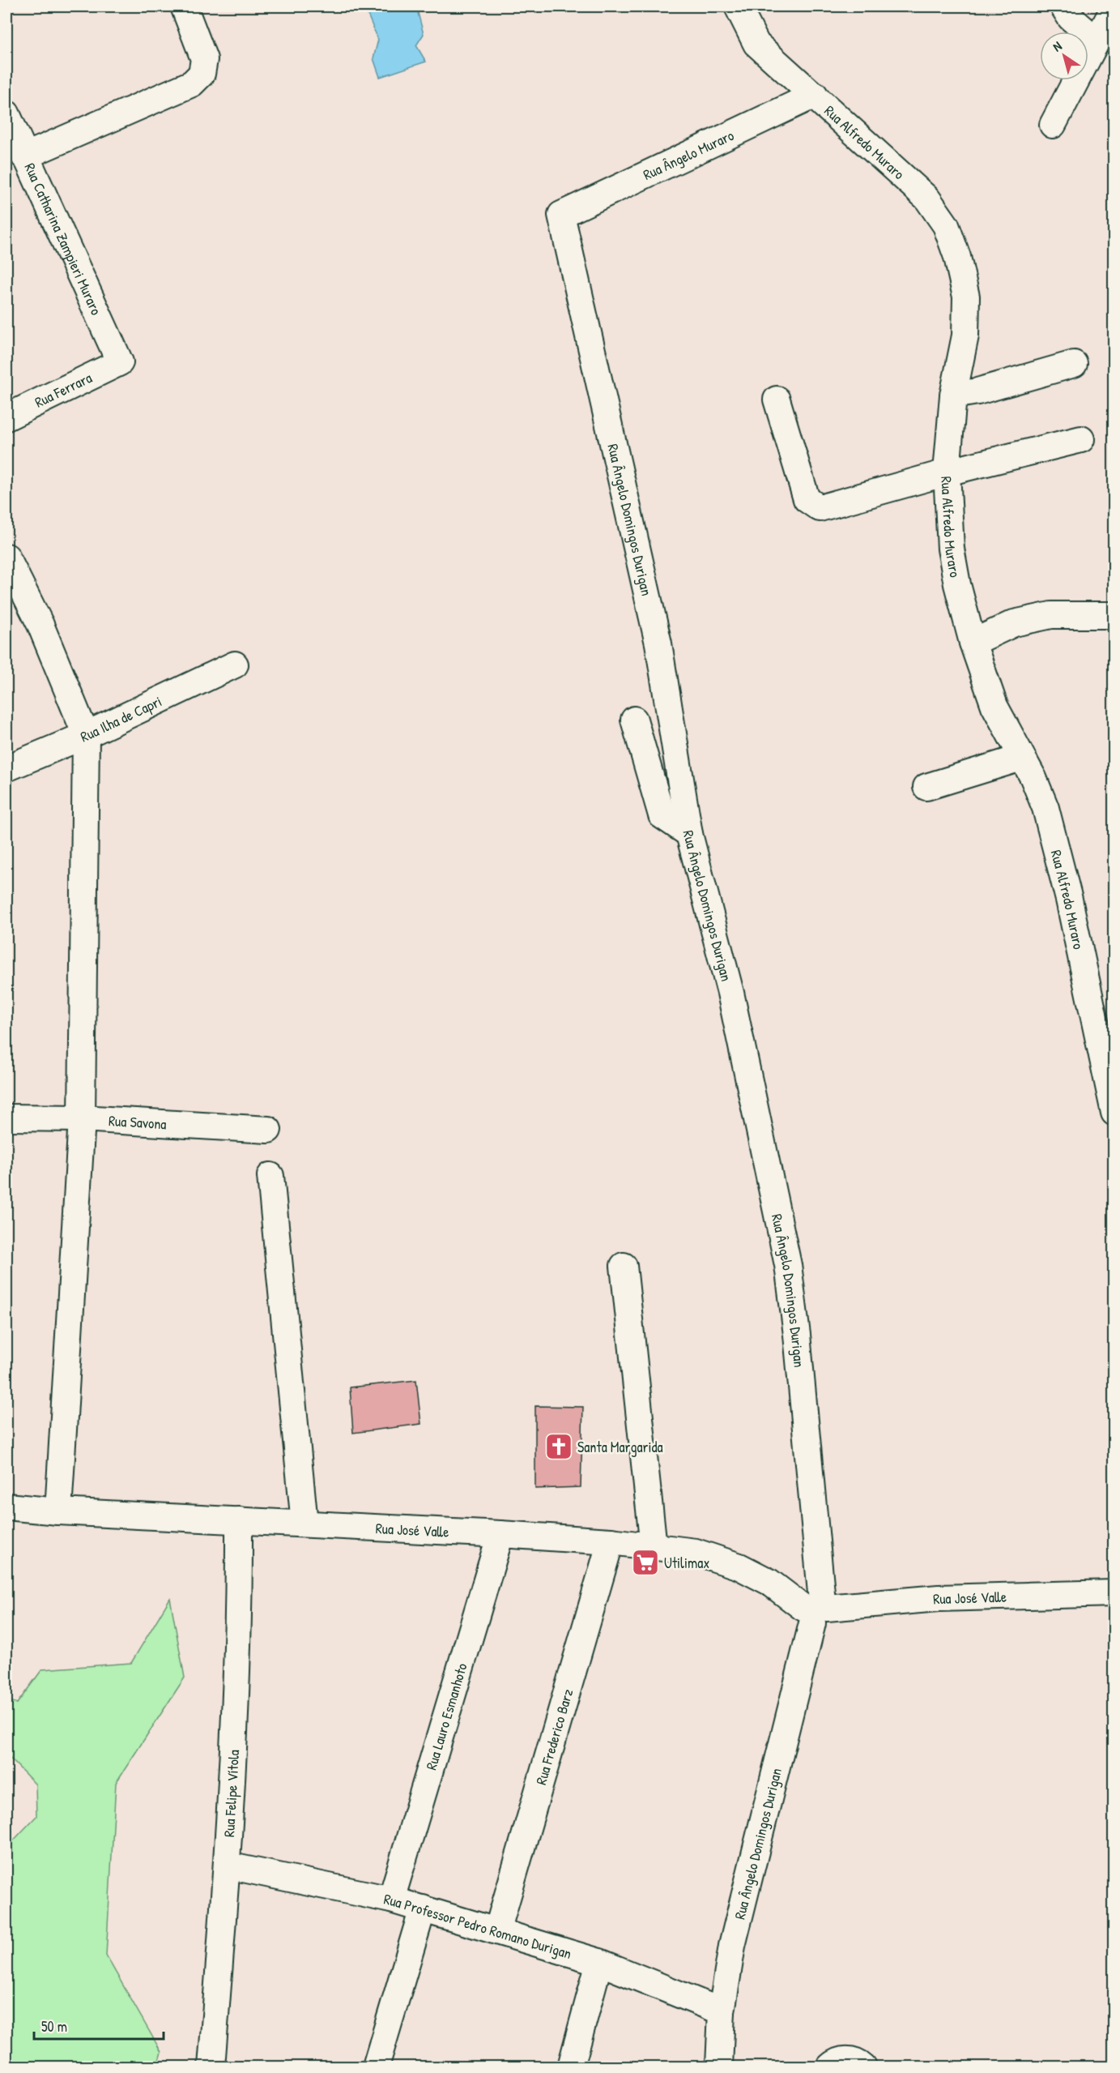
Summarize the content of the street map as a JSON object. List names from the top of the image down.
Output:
{
  "streets": {
    "street": [
      "Rua Alfredo Muraro",
      "Rua Ângelo Muraro",
      "Rua Catharina Zampieri Muraro",
      "Rua Ferrara",
      "Rua Ângelo Domingos Durigan",
      "Rua Ilha de Capri",
      "Rua Savona",
      "Rua José Valle",
      "Rua Lauro Esmanhoto",
      "Rua Frederico Barz",
      "Rua Felipe Vítola",
      "Rua Professor Pedro Romano Durigan"
    ]
  },
  "crossings": [
    ["Rua Alfredo Muraro", "Rua Ângelo Muraro"],
    ["Rua Ângelo Muraro", "Rua Ângelo Domingos Durigan"],
    ["Rua Catharina Zampieri Muraro", "Rua Ferrara"],
    ["Rua Ângelo Domingos Durigan", "Rua José Valle"],
    ["Rua Ângelo Domingos Durigan", "Rua Professor Pedro Romano Durigan"],
    ["Rua José Valle", "Rua Lauro Esmanhoto"],
    ["Rua José Valle", "Rua Frederico Barz"],
    ["Rua José Valle", "Rua Felipe Vítola"],
    ["Rua Lauro Esmanhoto", "Rua Professor Pedro Romano Durigan"],
    ["Rua Frederico Barz", "Rua Professor Pedro Romano Durigan"],
    ["Rua Felipe Vítola", "Rua Professor Pedro Romano Durigan"]
  ],
  "places": {
    "church": ["Santa Margarida"],
    "supermarket": ["Utilimax"]
  },
  "scale_bar": "50 m",
  "north": "top left"
}
